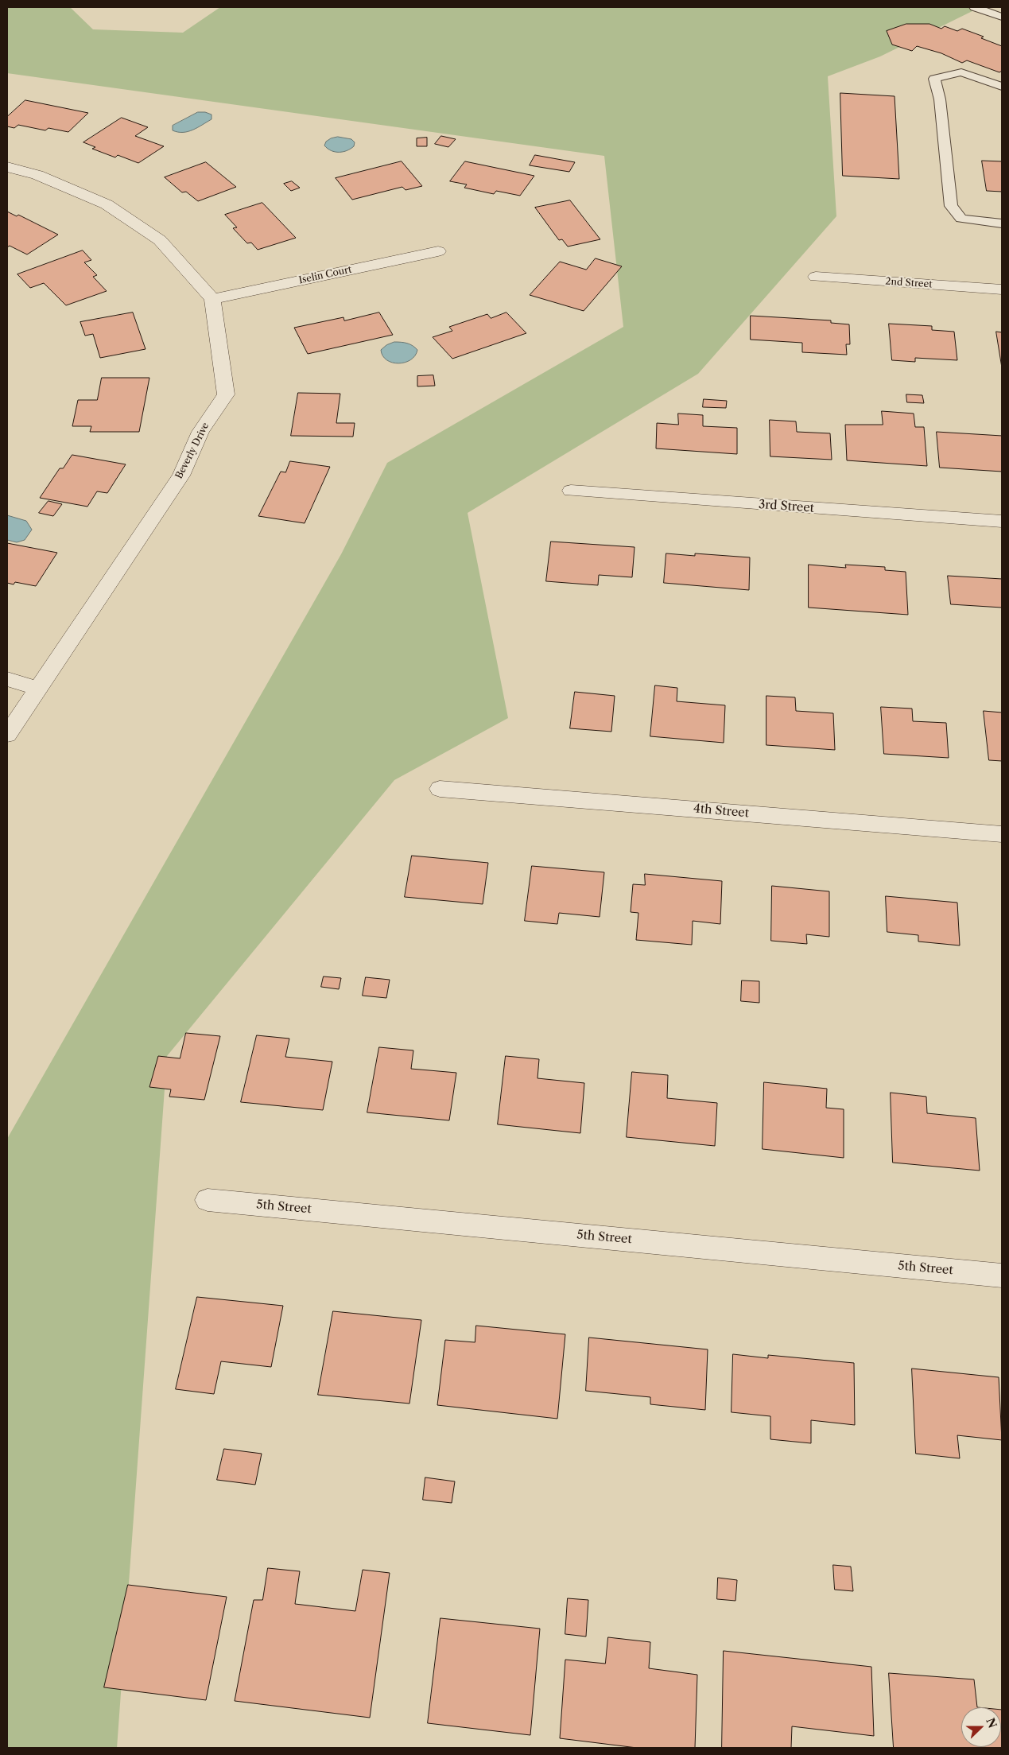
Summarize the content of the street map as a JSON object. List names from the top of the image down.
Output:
{
  "streets": {
    "street": [
      "Iselin Court",
      "2nd Street",
      "Beverly Drive",
      "3rd Street",
      "4th Street",
      "5th Street"
    ]
  },
  "crossings": [
    ["Iselin Court", "Beverly Drive"]
  ],
  "north": "right"
}
